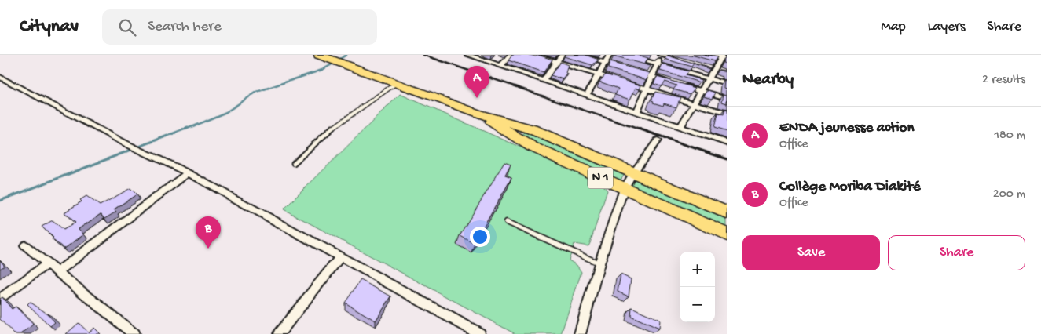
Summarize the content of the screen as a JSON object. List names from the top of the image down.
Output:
{
  "streets": {
    "highway": ["N 1"]
  },
  "page": {
    "header": "Citynav",
    "search": "Search here",
    "nav": ["Map", "Layers", "Share"],
    "heading": ["Nearby", "2 results"],
    "pins": ["A", "B"],
    "list": [
      {
        "mark": "A",
        "name": "ENDA jeunesse action",
        "note": "Office",
        "value": "180 m"
      },
      {
        "mark": "B",
        "name": "Collège Moriba Diakité",
        "note": "Office",
        "value": "200 m"
      }
    ],
    "buttons": ["Save", "Share"],
    "map_buttons": ["+", "−"]
  }
}
